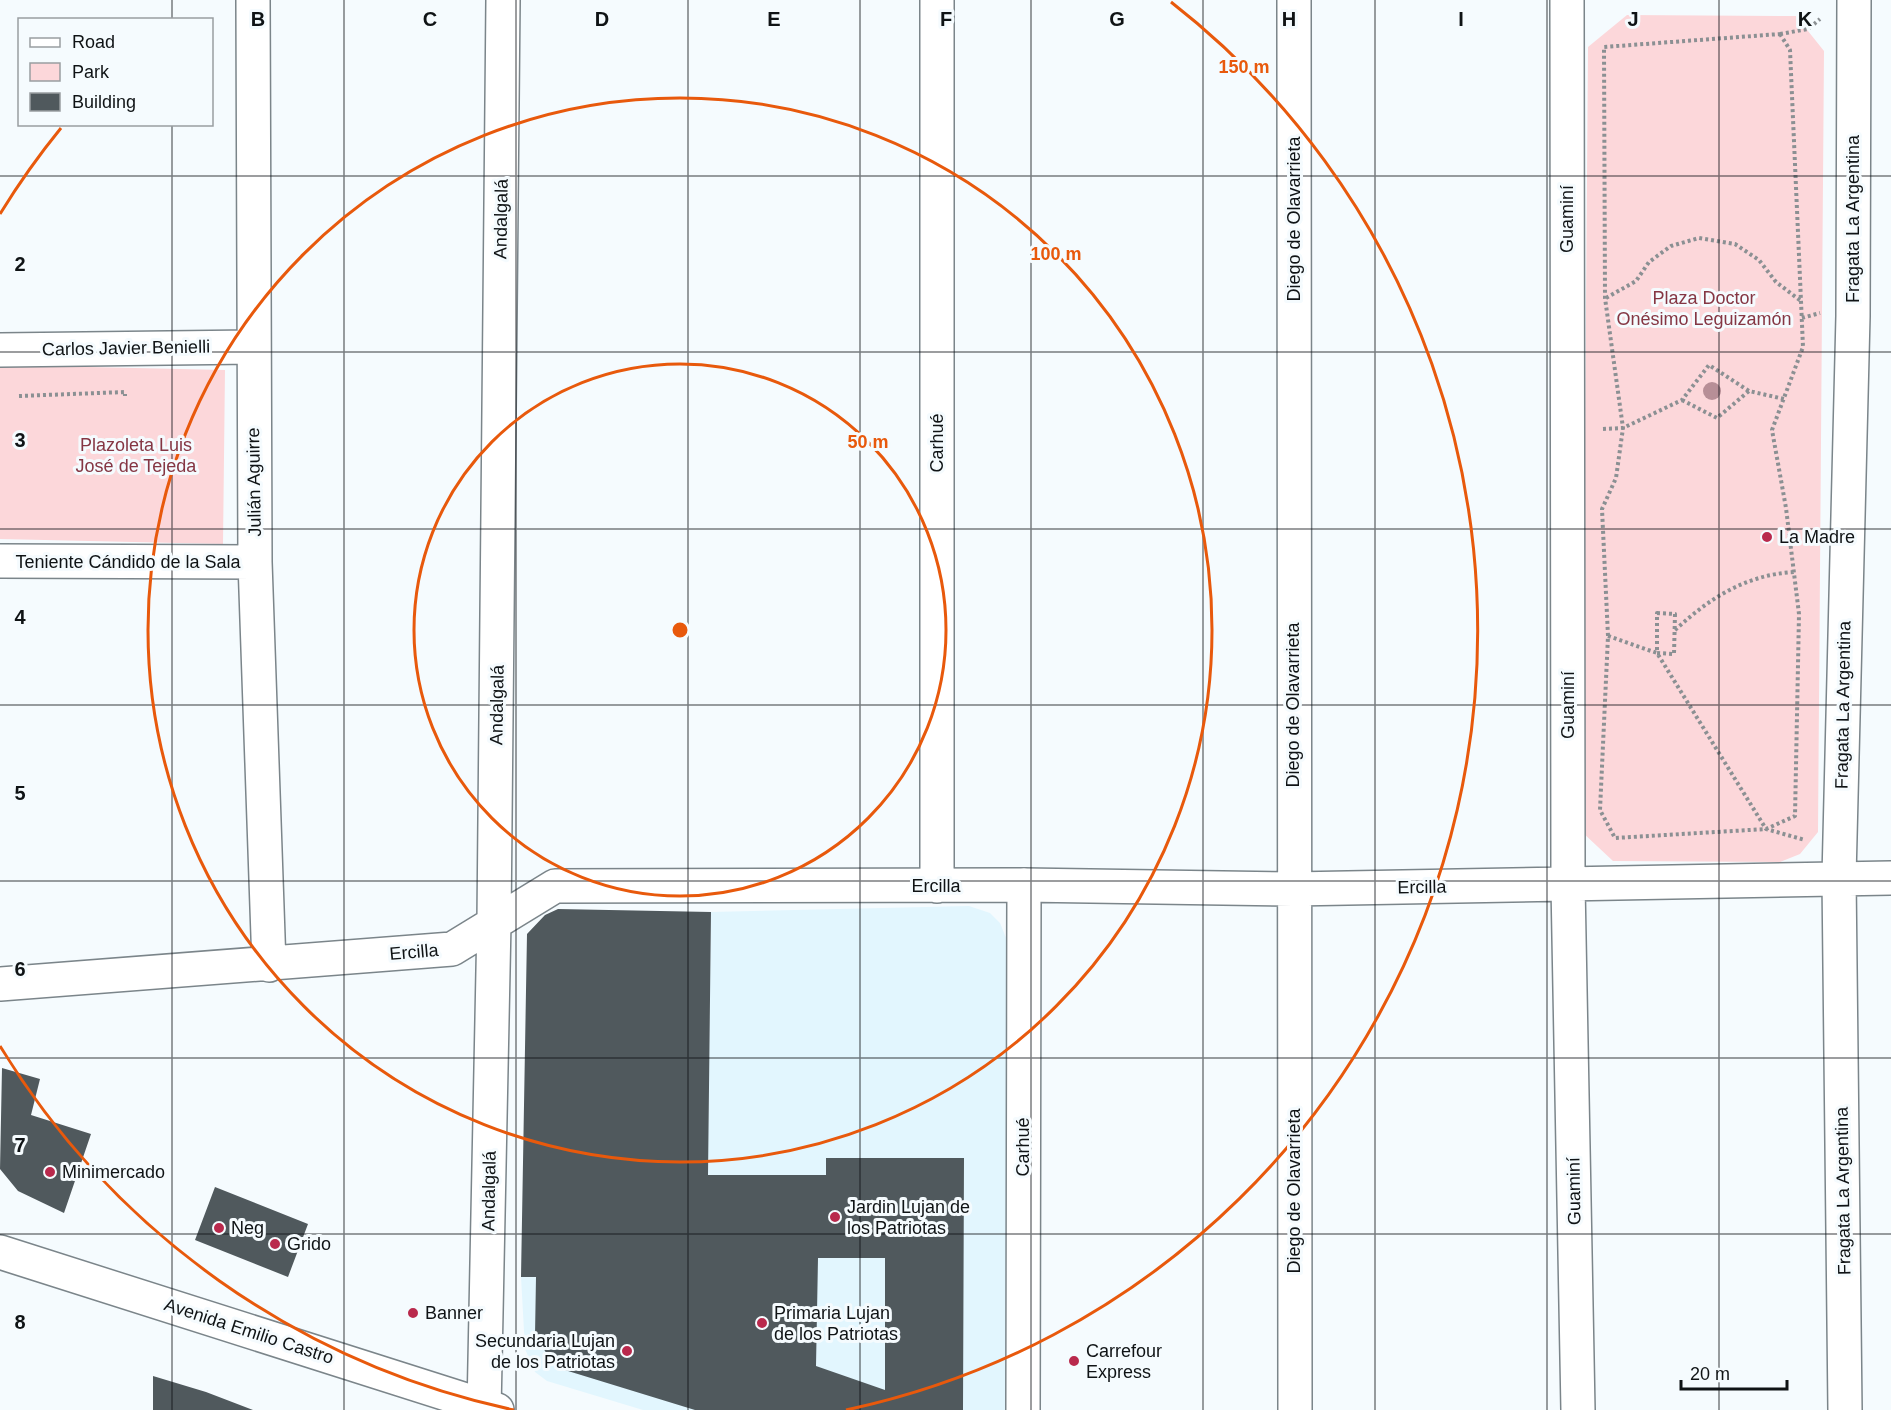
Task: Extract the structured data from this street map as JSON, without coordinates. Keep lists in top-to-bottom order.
{
  "streets": {
    "street": [
      "Andalgalá",
      "Diego de Olavarrieta",
      "Guaminí",
      "Fragata La Argentina",
      "Carlos Javier Benielli",
      "Carhué",
      "Julián Aguirre",
      "Teniente Cándido de la Sala",
      "Ercilla",
      "Avenida Emilio Castro"
    ]
  },
  "crossings": [
    ["Andalgalá", "Ercilla"],
    ["Andalgalá", "Avenida Emilio Castro"],
    ["Diego de Olavarrieta", "Ercilla"],
    ["Guaminí", "Ercilla"],
    ["Fragata La Argentina", "Ercilla"],
    ["Carlos Javier Benielli", "Julián Aguirre"],
    ["Carhué", "Ercilla"],
    ["Julián Aguirre", "Teniente Cándido de la Sala"],
    ["Julián Aguirre", "Ercilla"]
  ],
  "parks": ["Plaza Doctor Onésimo Leguizamón", "Plazoleta Luis José de Tejeda"],
  "places": [
    "La Madre",
    "Minimercado",
    "Jardin Lujan de los Patriotas",
    "Neg",
    "Grido",
    "Banner",
    "Primaria Lujan de los Patriotas",
    "Secundaria Lujan de los Patriotas",
    "Carrefour Express"
  ],
  "legend": ["Road", "Park", "Building"],
  "scale_bar": "20 m",
  "grid": {
    "columns": [
      "B",
      "C",
      "D",
      "E",
      "F",
      "G",
      "H",
      "I",
      "J",
      "K"
    ],
    "rows": [
      "2",
      "3",
      "4",
      "5",
      "6",
      "7",
      "8"
    ]
  },
  "rings": ["150 m", "100 m", "50 m"]
}
